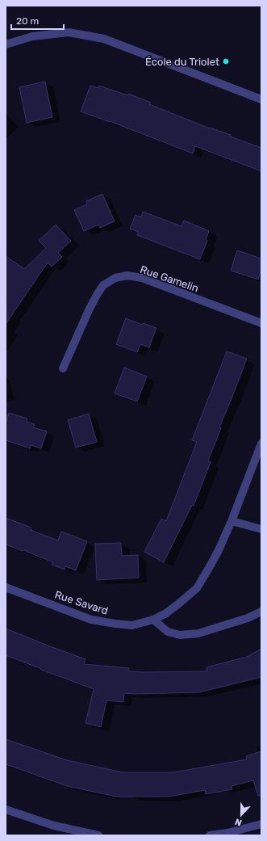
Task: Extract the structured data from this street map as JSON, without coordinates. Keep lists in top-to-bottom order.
{
  "streets": {
    "street": ["Rue Gamelin", "Rue Savard"]
  },
  "places": ["École du Triolet"],
  "scale_bar": "20 m",
  "north": "bottom"
}
